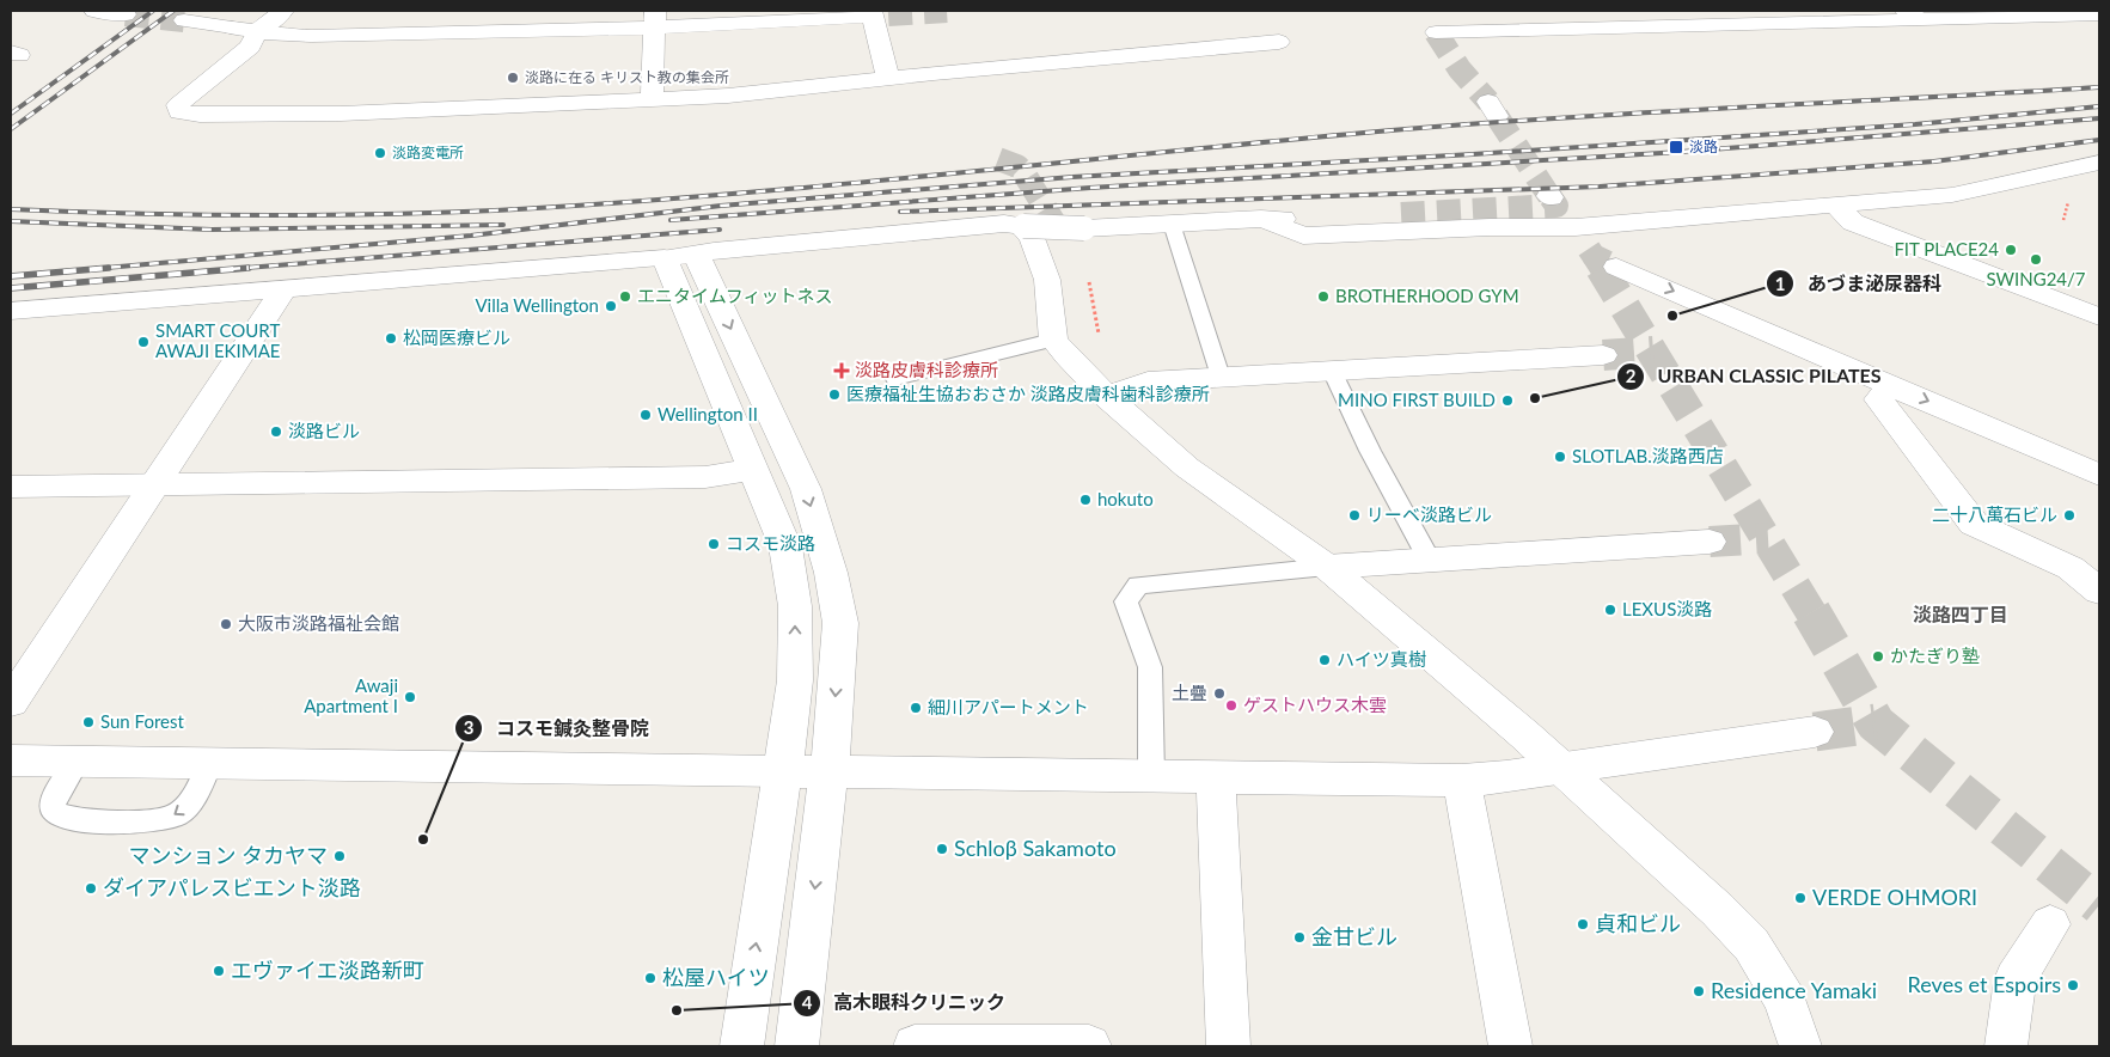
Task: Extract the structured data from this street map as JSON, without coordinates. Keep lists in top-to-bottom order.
{
  "districts": ["淡路四丁目"],
  "places": {
    "other": [
      "淡路に在る キリスト教の集会所",
      "淡路変電所",
      "FIT PLACE24",
      "SWING24/7",
      "エニタイムフィットネス",
      "BROTHERHOOD GYM",
      "Villa Wellington",
      "あづま泌尿器科",
      "松岡医療ビル",
      "SMART COURT AWAJI EKIMAE",
      "医療福祉生協おおさか 淡路皮膚科歯科診療所",
      "URBAN CLASSIC PILATES",
      "MINO FIRST BUILD",
      "Wellington II",
      "淡路ビル",
      "SLOTLAB.淡路西店",
      "hokuto",
      "リーベ淡路ビル",
      "二十八萬石ビル",
      "コスモ淡路",
      "LEXUS淡路",
      "大阪市淡路福祉会館",
      "かたぎり塾",
      "ハイツ真樹",
      "土疊",
      "Awaji Apartment I",
      "ゲストハウス木雲",
      "細川アパートメント",
      "Sun Forest",
      "コスモ鍼灸整骨院",
      "Schloβ Sakamoto",
      "マンション タカヤマ",
      "ダイアパレスビエント淡路",
      "VERDE OHMORI",
      "貞和ビル",
      "金甘ビル",
      "エヴァイエ淡路新町",
      "松屋ハイツ",
      "Reves et Espoirs",
      "Residence Yamaki",
      "高木眼科クリニック"
    ],
    "transit": ["淡路"],
    "health": ["淡路皮膚科診療所"]
  }
}
